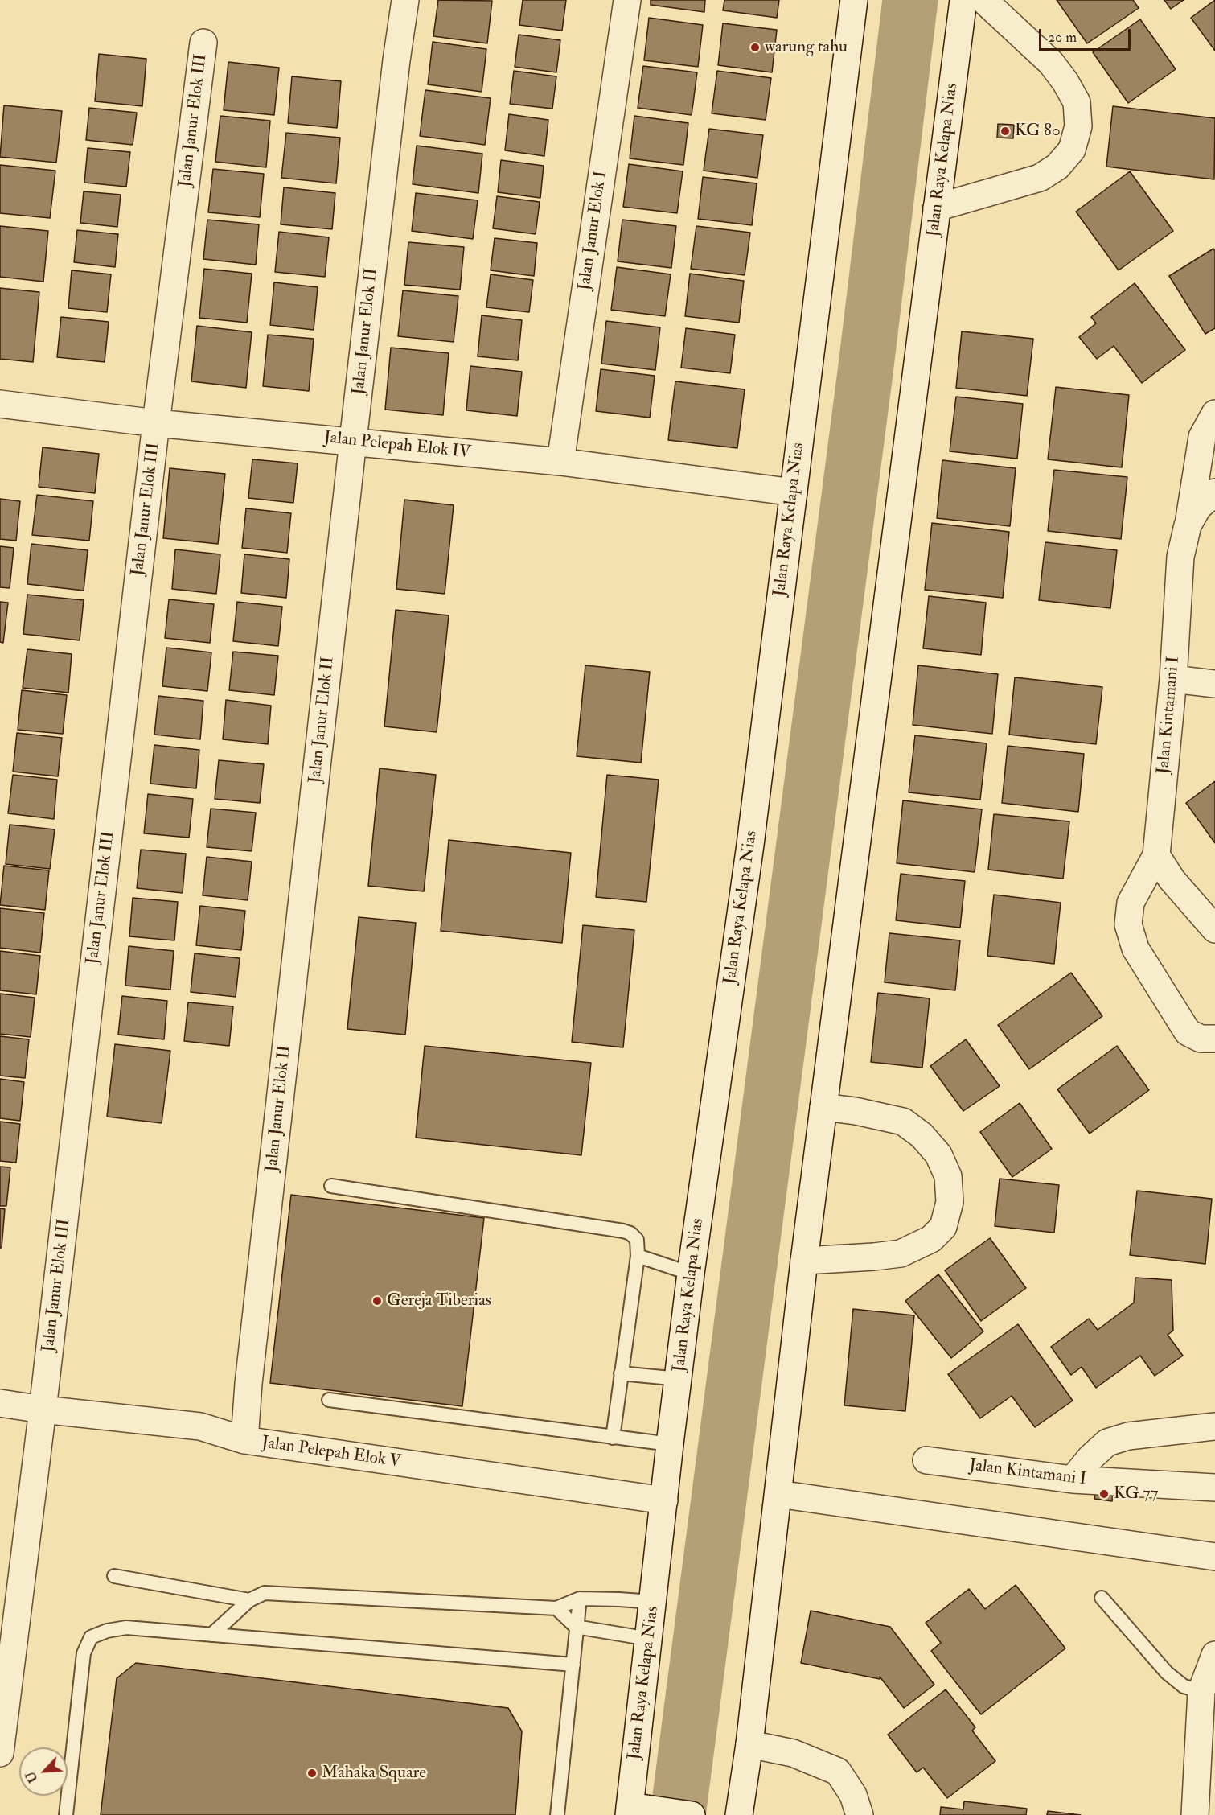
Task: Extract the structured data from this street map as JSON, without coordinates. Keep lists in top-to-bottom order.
{
  "streets": {
    "street": [
      "Jalan Janur Elok III",
      "Jalan Raya Kelapa Nias",
      "Jalan Janur Elok I",
      "Jalan Janur Elok II",
      "Jalan Pelepah Elok IV",
      "Jalan Kintamani I",
      "Jalan Pelepah Elok V"
    ]
  },
  "crossings": [
    ["Jalan Janur Elok III", "Jalan Pelepah Elok IV"],
    ["Jalan Janur Elok III", "Jalan Pelepah Elok V"],
    ["Jalan Raya Kelapa Nias", "Jalan Pelepah Elok IV"],
    ["Jalan Raya Kelapa Nias", "Jalan Pelepah Elok V"],
    ["Jalan Janur Elok I", "Jalan Pelepah Elok IV"],
    ["Jalan Janur Elok II", "Jalan Pelepah Elok IV"],
    ["Jalan Janur Elok II", "Jalan Pelepah Elok V"]
  ],
  "places": [
    "warung tahu",
    "KG 80",
    "Gereja Tiberias",
    "KG 77",
    "Mahaka Square"
  ],
  "scale_bar": "20 m",
  "north": "bottom left"
}
